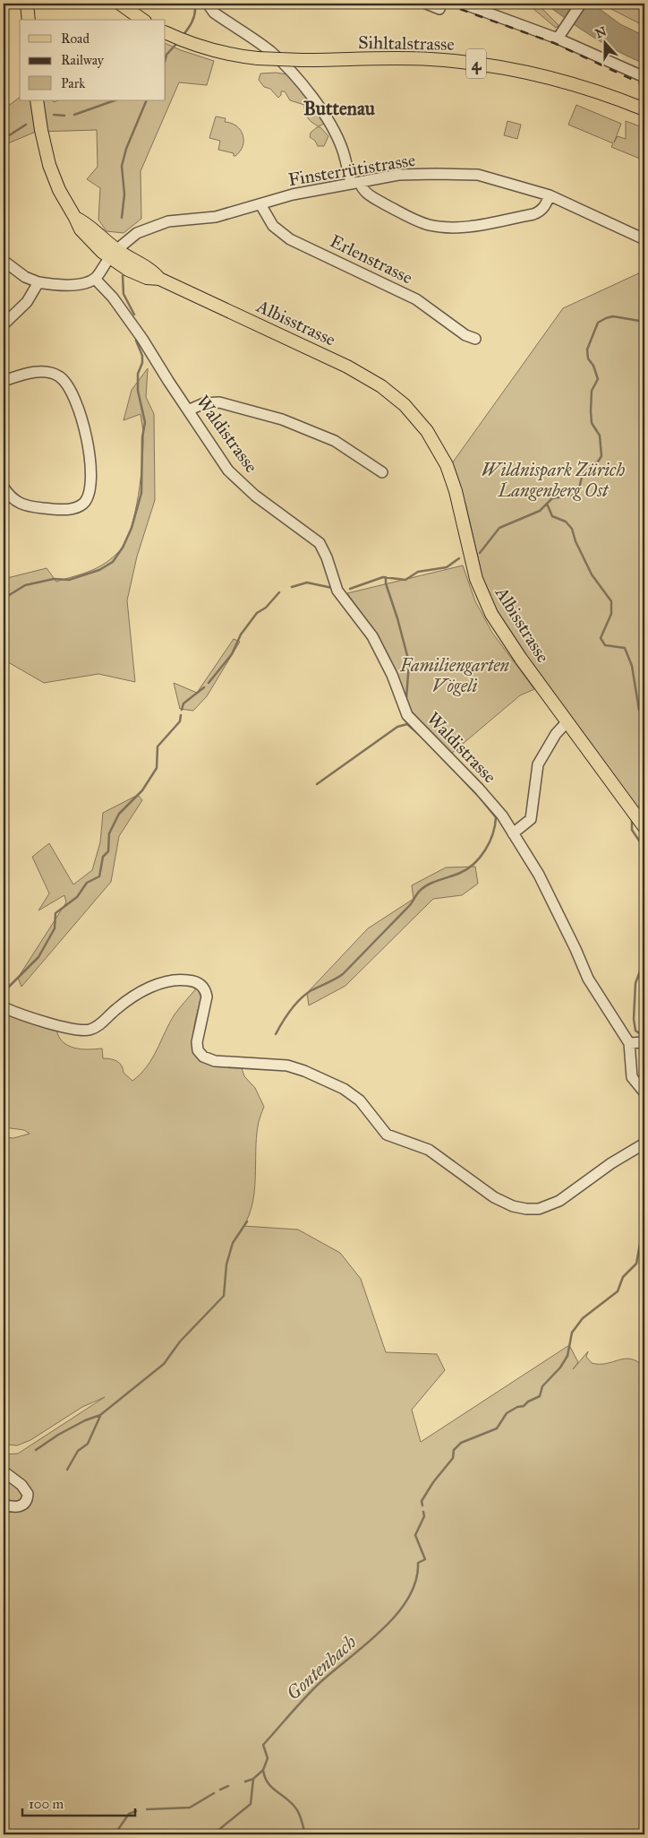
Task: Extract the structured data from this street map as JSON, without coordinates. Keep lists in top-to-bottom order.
{
  "streets": {
    "main road": ["Sihltalstrasse", "4", "Albisstrasse"],
    "street": ["Finsterrütistrasse", "Erlenstrasse", "Waldistrasse"]
  },
  "crossings": [
    ["Finsterrütistrasse", "Erlenstrasse"],
    ["Finsterrütistrasse", "Albisstrasse"],
    ["Finsterrütistrasse", "Waldistrasse"]
  ],
  "districts": ["Buttenau"],
  "water": ["Gontenbach"],
  "parks": ["Wildnispark Zürich Langenberg Ost", "Familiengarten Vögeli"],
  "legend": ["Road", "Railway", "Park"],
  "scale_bar": "100 m",
  "north": "top"
}
